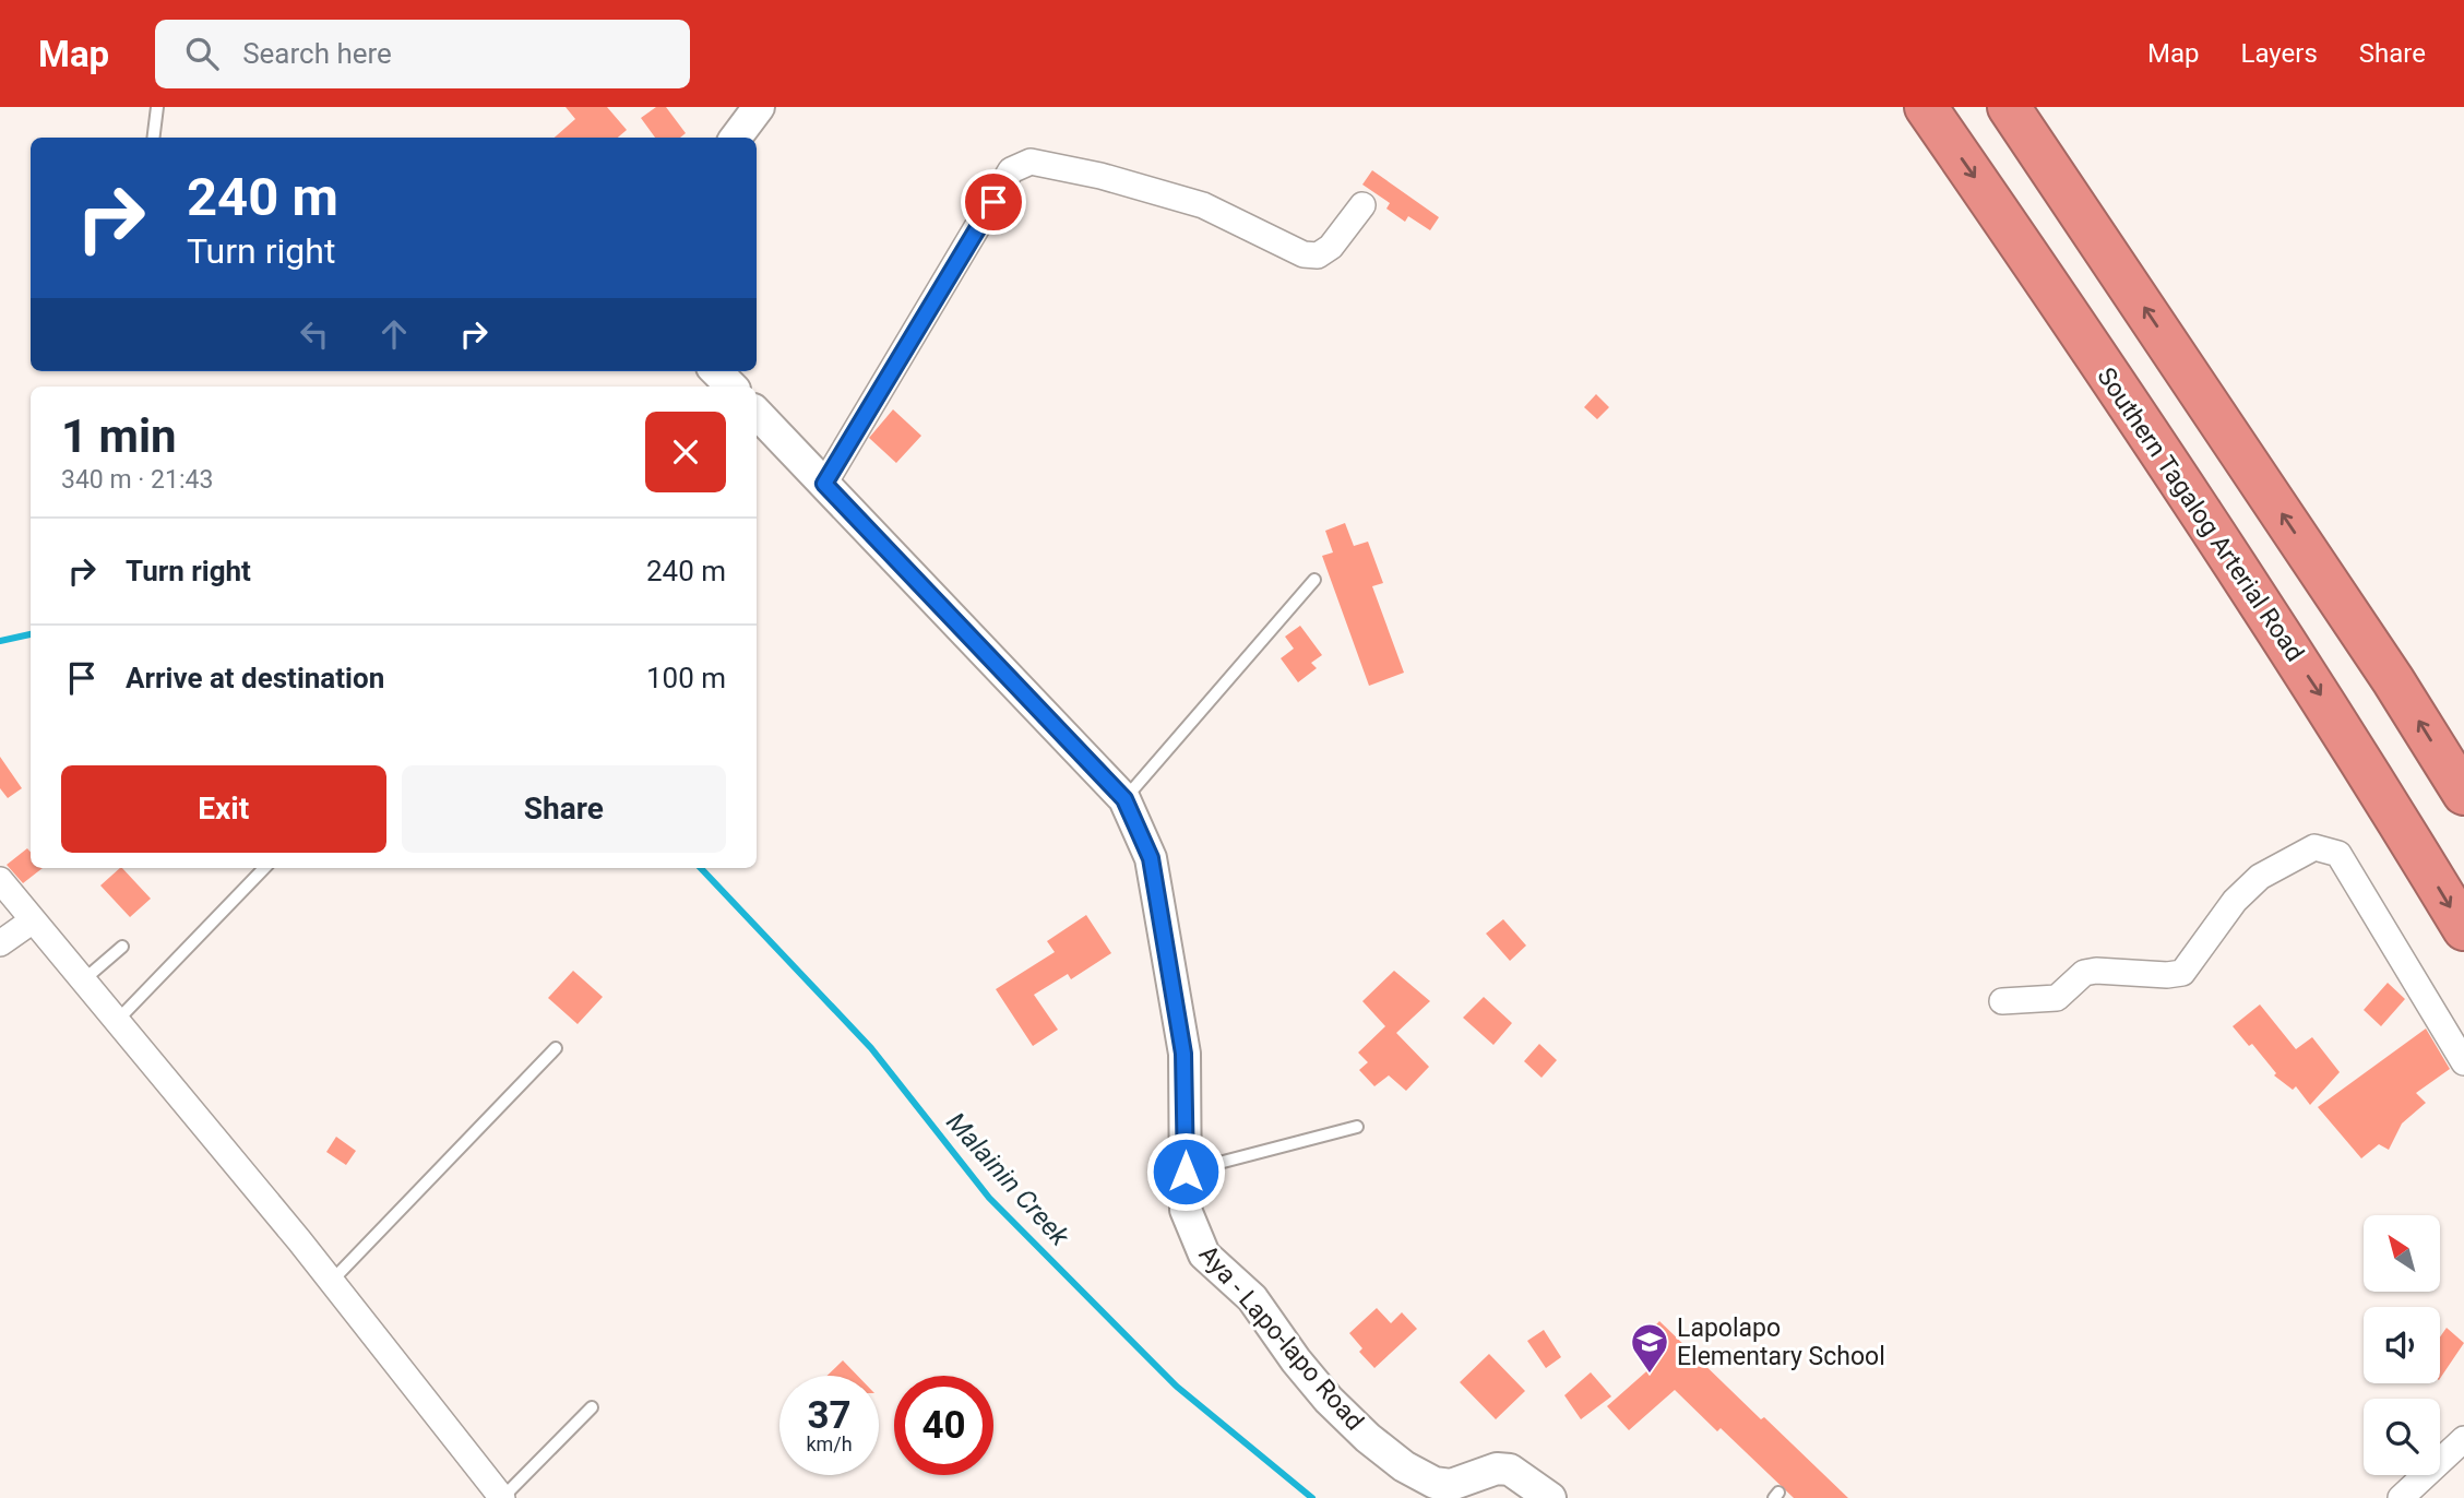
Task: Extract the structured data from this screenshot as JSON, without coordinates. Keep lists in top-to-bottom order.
{
  "streets": {
    "highway": ["Southern Tagalog Arterial Road"],
    "street": ["Aya - Lapo-lapo Road"]
  },
  "water": ["Malainin Creek"],
  "places": {
    "school or university": ["Lapolapo Elementary School"]
  },
  "north": "top left",
  "page": {
    "header": "Map",
    "search": "Search here",
    "nav": ["Map", "Layers", "Share"],
    "turn": ["240 m", "Turn right"],
    "heading": ["1 min", "340 m · 21:43"],
    "list": [
      {
        "name": "Turn right",
        "value": "240 m"
      },
      {
        "name": "Arrive at destination",
        "value": "100 m"
      }
    ],
    "buttons": ["Exit", "Share"],
    "speed": "37 km/h",
    "limit": "40"
  }
}
